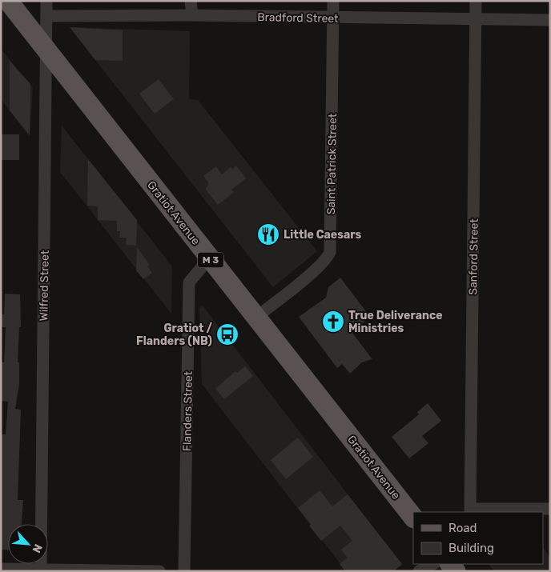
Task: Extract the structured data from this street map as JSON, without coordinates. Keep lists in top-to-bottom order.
{
  "streets": {
    "main road": ["Gratiot Avenue", "M 3"],
    "street": [
      "Bradford Street",
      "Saint Patrick Street",
      "Sanford Street",
      "Wilfred Street",
      "Flanders Street"
    ]
  },
  "crossings": [
    ["Bradford Street", "Saint Patrick Street"],
    ["Bradford Street", "Sanford Street"],
    ["Bradford Street", "Wilfred Street"],
    ["Saint Patrick Street", "Gratiot Avenue"],
    ["Gratiot Avenue", "Wilfred Street"],
    ["Gratiot Avenue", "Flanders Street"]
  ],
  "places": {
    "restaurant": ["Little Caesars"],
    "church": ["True Deliverance Ministries"],
    "bus stop": ["Gratiot / Flanders (NB)"]
  },
  "legend": ["Road", "Building"],
  "north": "bottom right"
}
